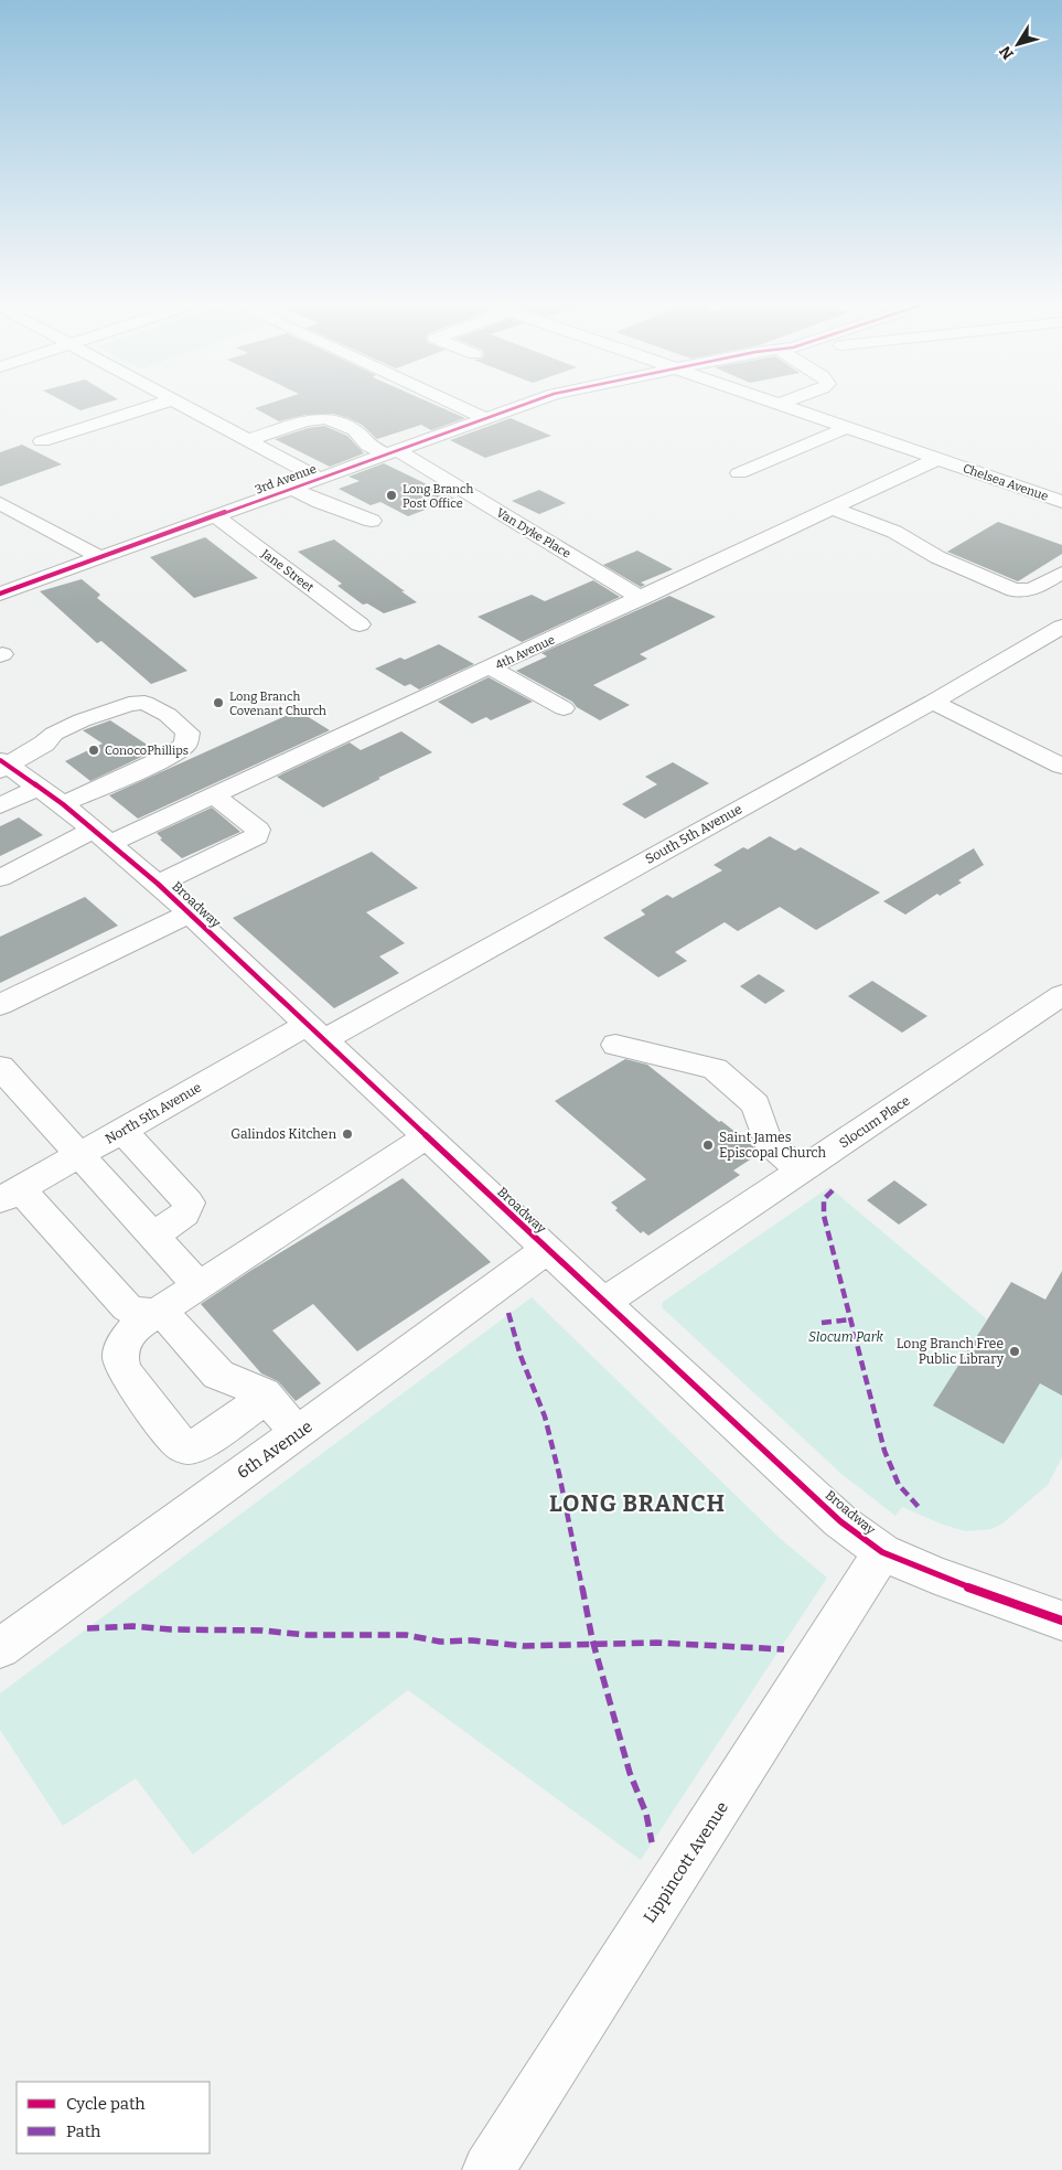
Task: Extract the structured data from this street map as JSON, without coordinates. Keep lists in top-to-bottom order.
{
  "streets": {
    "street": [
      "3rd Avenue",
      "Chelsea Avenue",
      "Van Dyke Place",
      "Jane Street",
      "4th Avenue",
      "South 5th Avenue",
      "Broadway",
      "North 5th Avenue",
      "Slocum Place",
      "6th Avenue",
      "Lippincott Avenue"
    ]
  },
  "crossings": [
    ["3rd Avenue", "Van Dyke Place"],
    ["3rd Avenue", "Jane Street"],
    ["Chelsea Avenue", "4th Avenue"],
    ["Van Dyke Place", "4th Avenue"],
    ["4th Avenue", "Broadway"],
    ["South 5th Avenue", "Broadway"],
    ["South 5th Avenue", "North 5th Avenue"],
    ["Broadway", "North 5th Avenue"],
    ["Broadway", "Slocum Place"],
    ["Broadway", "6th Avenue"],
    ["Broadway", "Lippincott Avenue"]
  ],
  "districts": ["LONG BRANCH"],
  "parks": ["Slocum Park"],
  "places": [
    "Long Branch Post Office",
    "Long Branch Covenant Church",
    "ConocoPhillips",
    "Galindos Kitchen",
    "Saint James Episcopal Church",
    "Long Branch Free Public Library"
  ],
  "legend": ["Cycle path", "Path"],
  "north": "bottom left"
}
